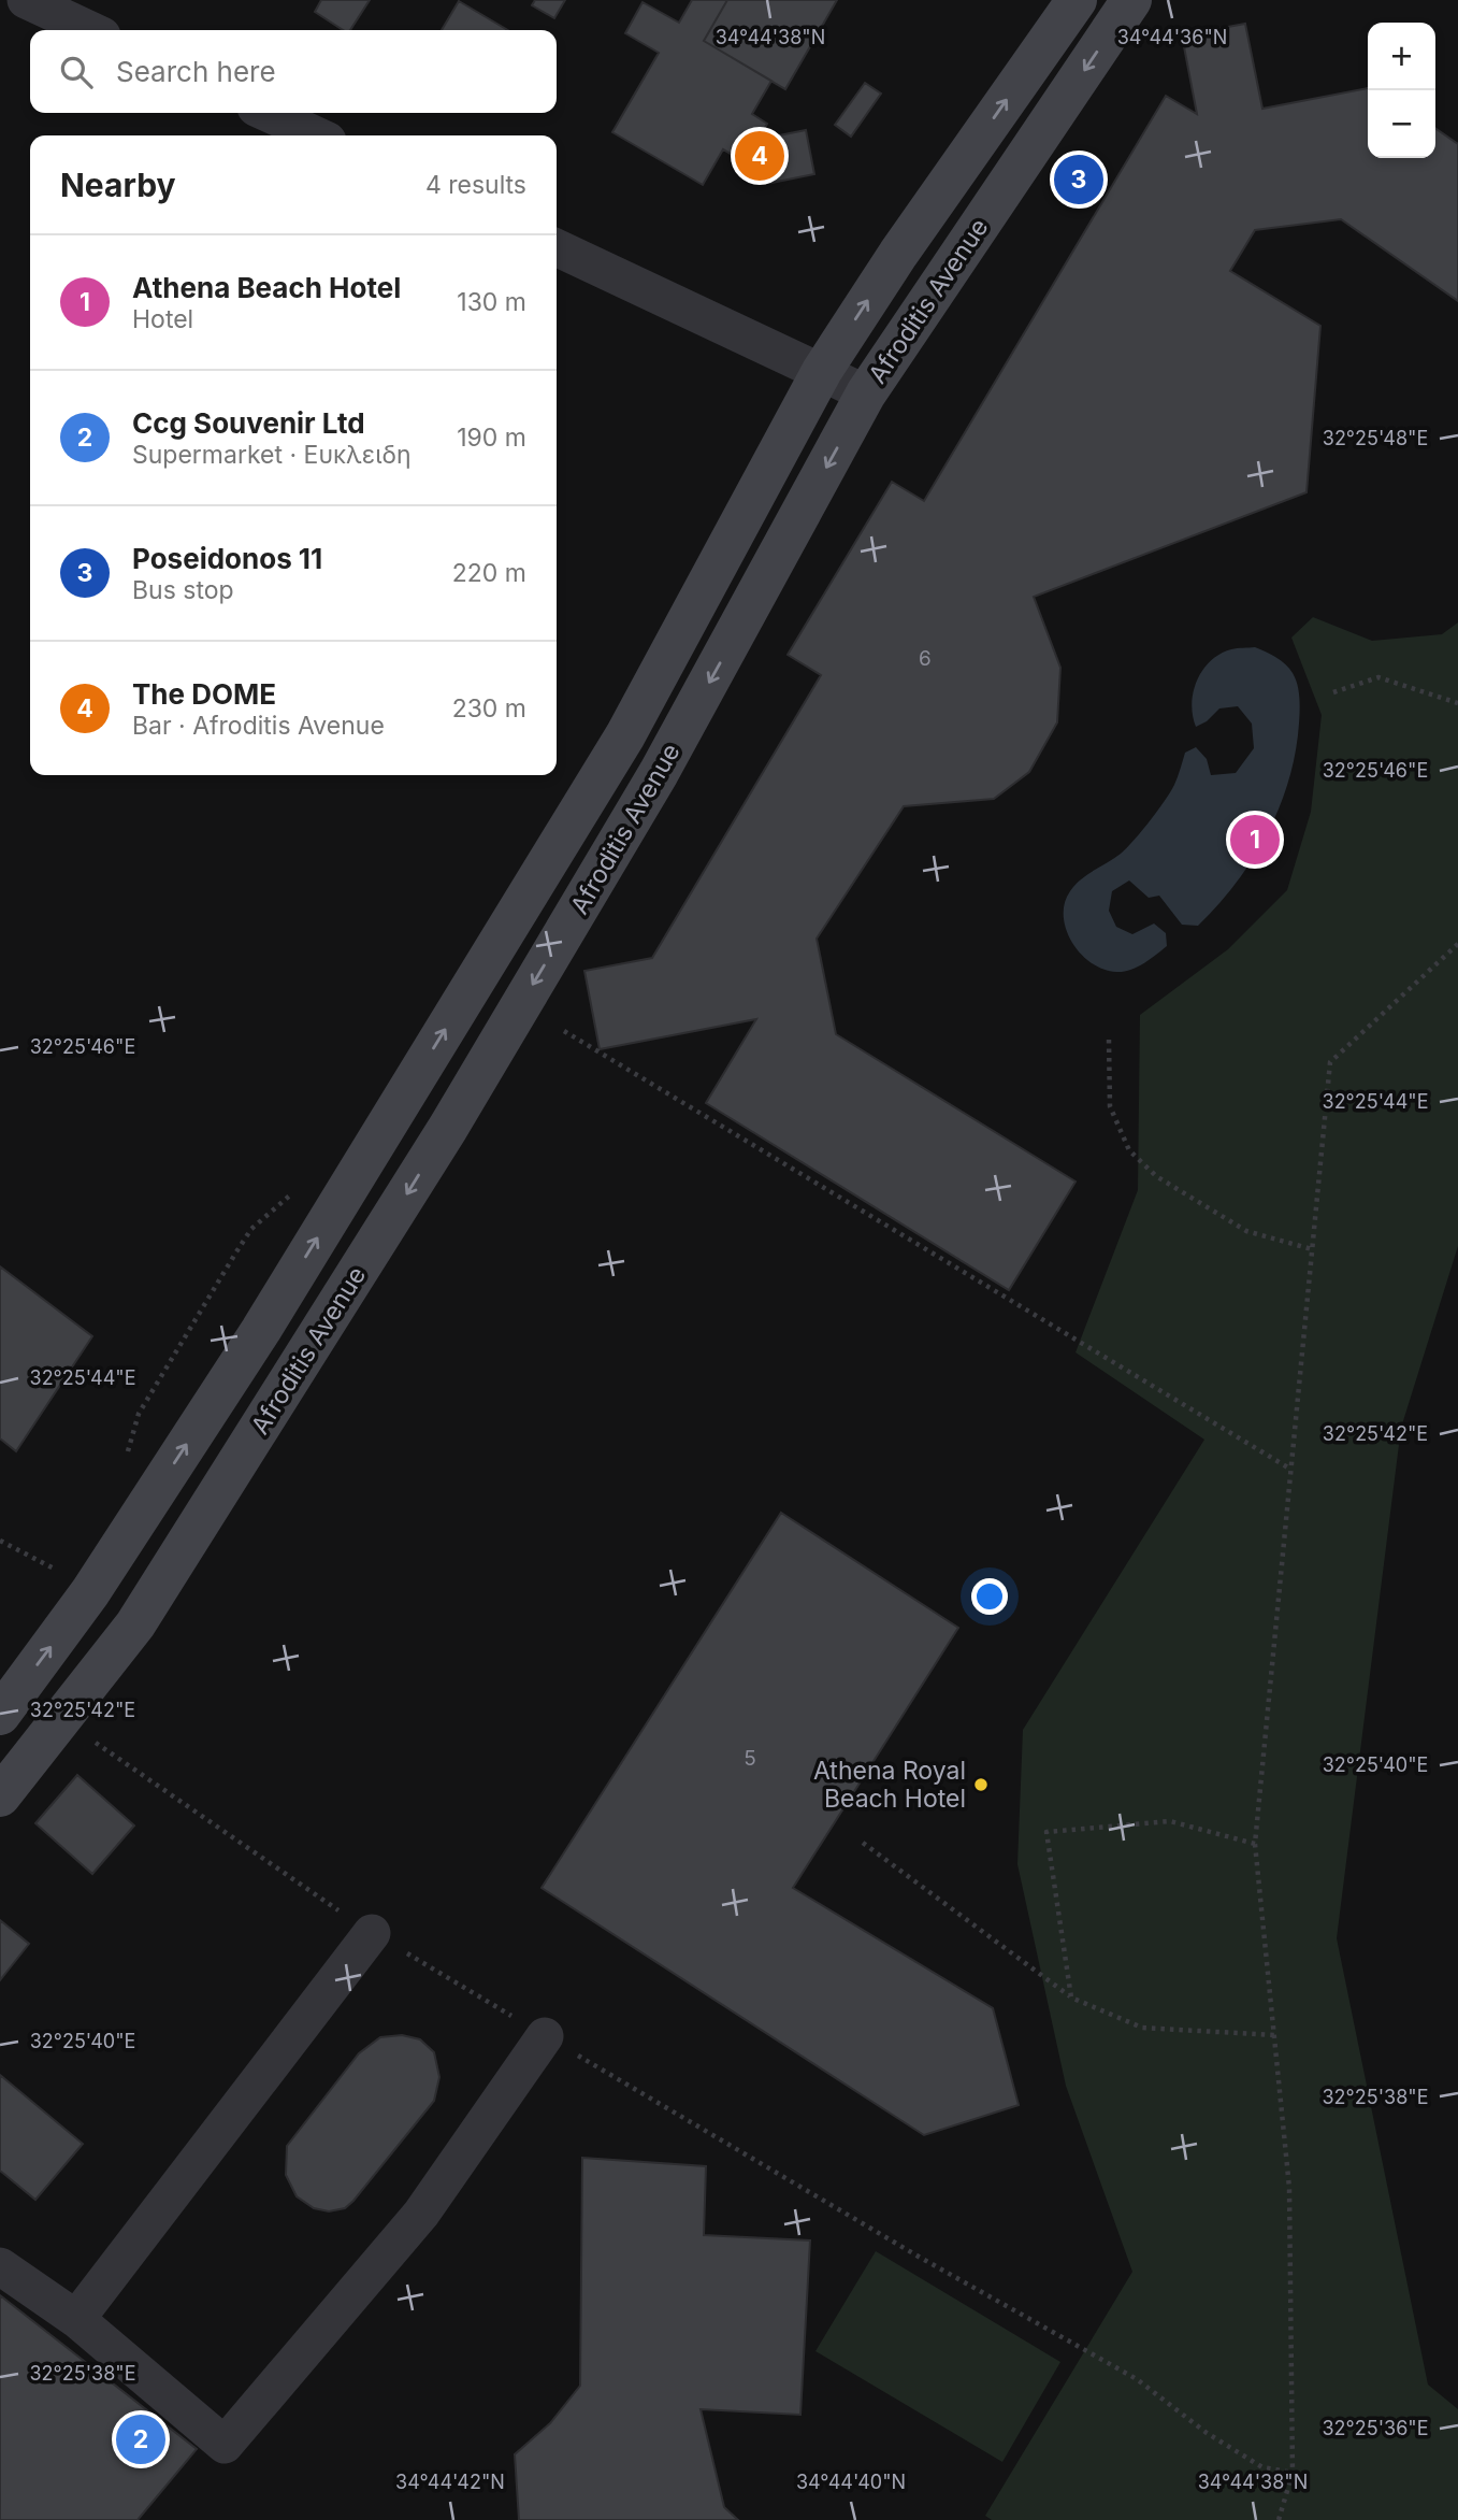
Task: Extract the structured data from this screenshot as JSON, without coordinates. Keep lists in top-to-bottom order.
{
  "streets": {
    "main road": ["Afroditis Avenue"]
  },
  "places": ["Athena Royal Beach Hotel"],
  "house_numbers": ["6", "5"],
  "page": {
    "map_buttons": ["+", "−"],
    "search": "Search here",
    "pins": [
      "4",
      "3",
      "1",
      "2"
    ],
    "heading": ["Nearby", "4 results"],
    "list": [
      {
        "mark": "1",
        "name": "Athena Beach Hotel",
        "note": "Hotel",
        "value": "130 m"
      },
      {
        "mark": "2",
        "name": "Ccg Souvenir Ltd",
        "note": "Supermarket · Ευκλειδη",
        "value": "190 m"
      },
      {
        "mark": "3",
        "name": "Poseidonos 11",
        "note": "Bus stop",
        "value": "220 m"
      },
      {
        "mark": "4",
        "name": "The DOME",
        "note": "Bar · Afroditis Avenue",
        "value": "230 m"
      }
    ]
  },
  "coordinates": [
    "34°44'38\"N",
    "34°44'36\"N",
    "32°25'48\"E",
    "32°25'46\"E",
    "32°25'44\"E",
    "32°25'42\"E",
    "32°25'40\"E",
    "32°25'38\"E",
    "32°25'36\"E",
    "34°44'42\"N",
    "34°44'40\"N"
  ]
}
